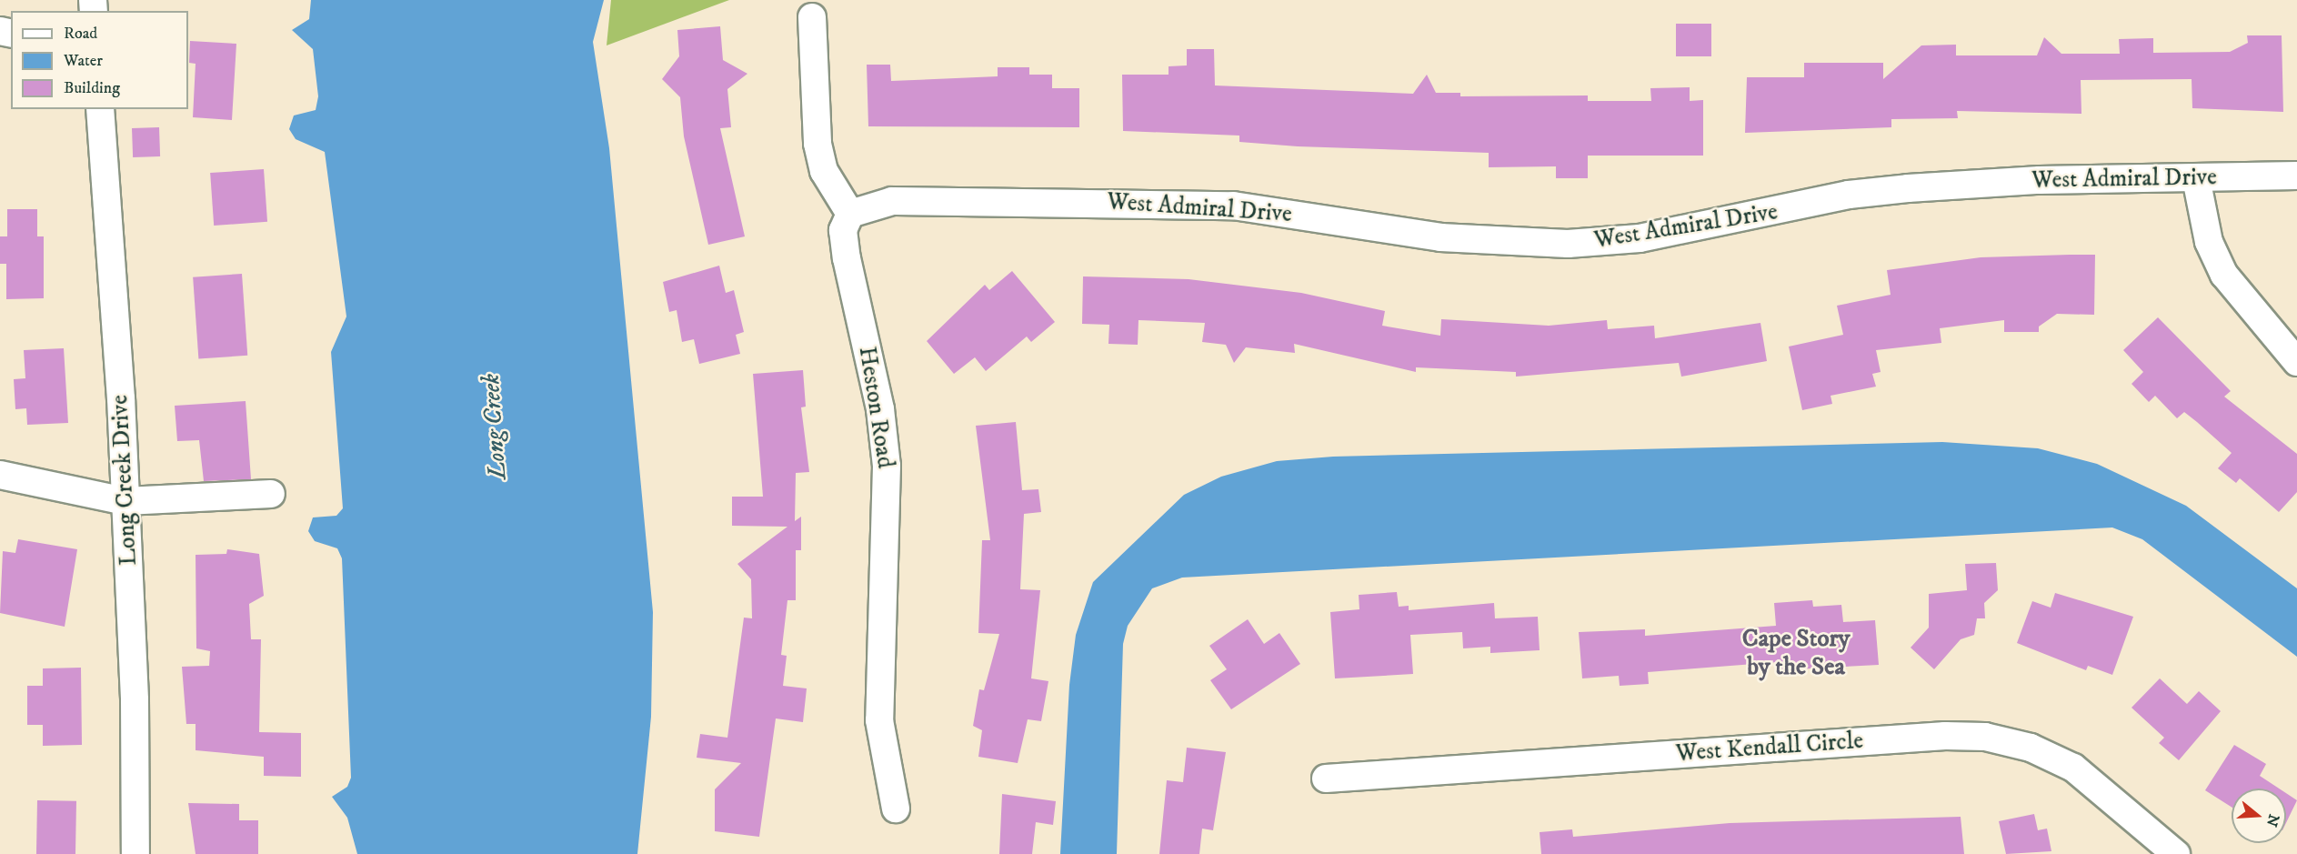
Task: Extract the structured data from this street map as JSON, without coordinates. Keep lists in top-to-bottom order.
{
  "streets": {
    "street": [
      "West Admiral Drive",
      "Heston Road",
      "Long Creek Drive",
      "West Kendall Circle"
    ]
  },
  "crossings": [
    ["West Admiral Drive", "Heston Road"]
  ],
  "districts": ["Cape Story by the Sea"],
  "water": ["Long Creek"],
  "legend": ["Road", "Water", "Building"],
  "north": "right"
}
